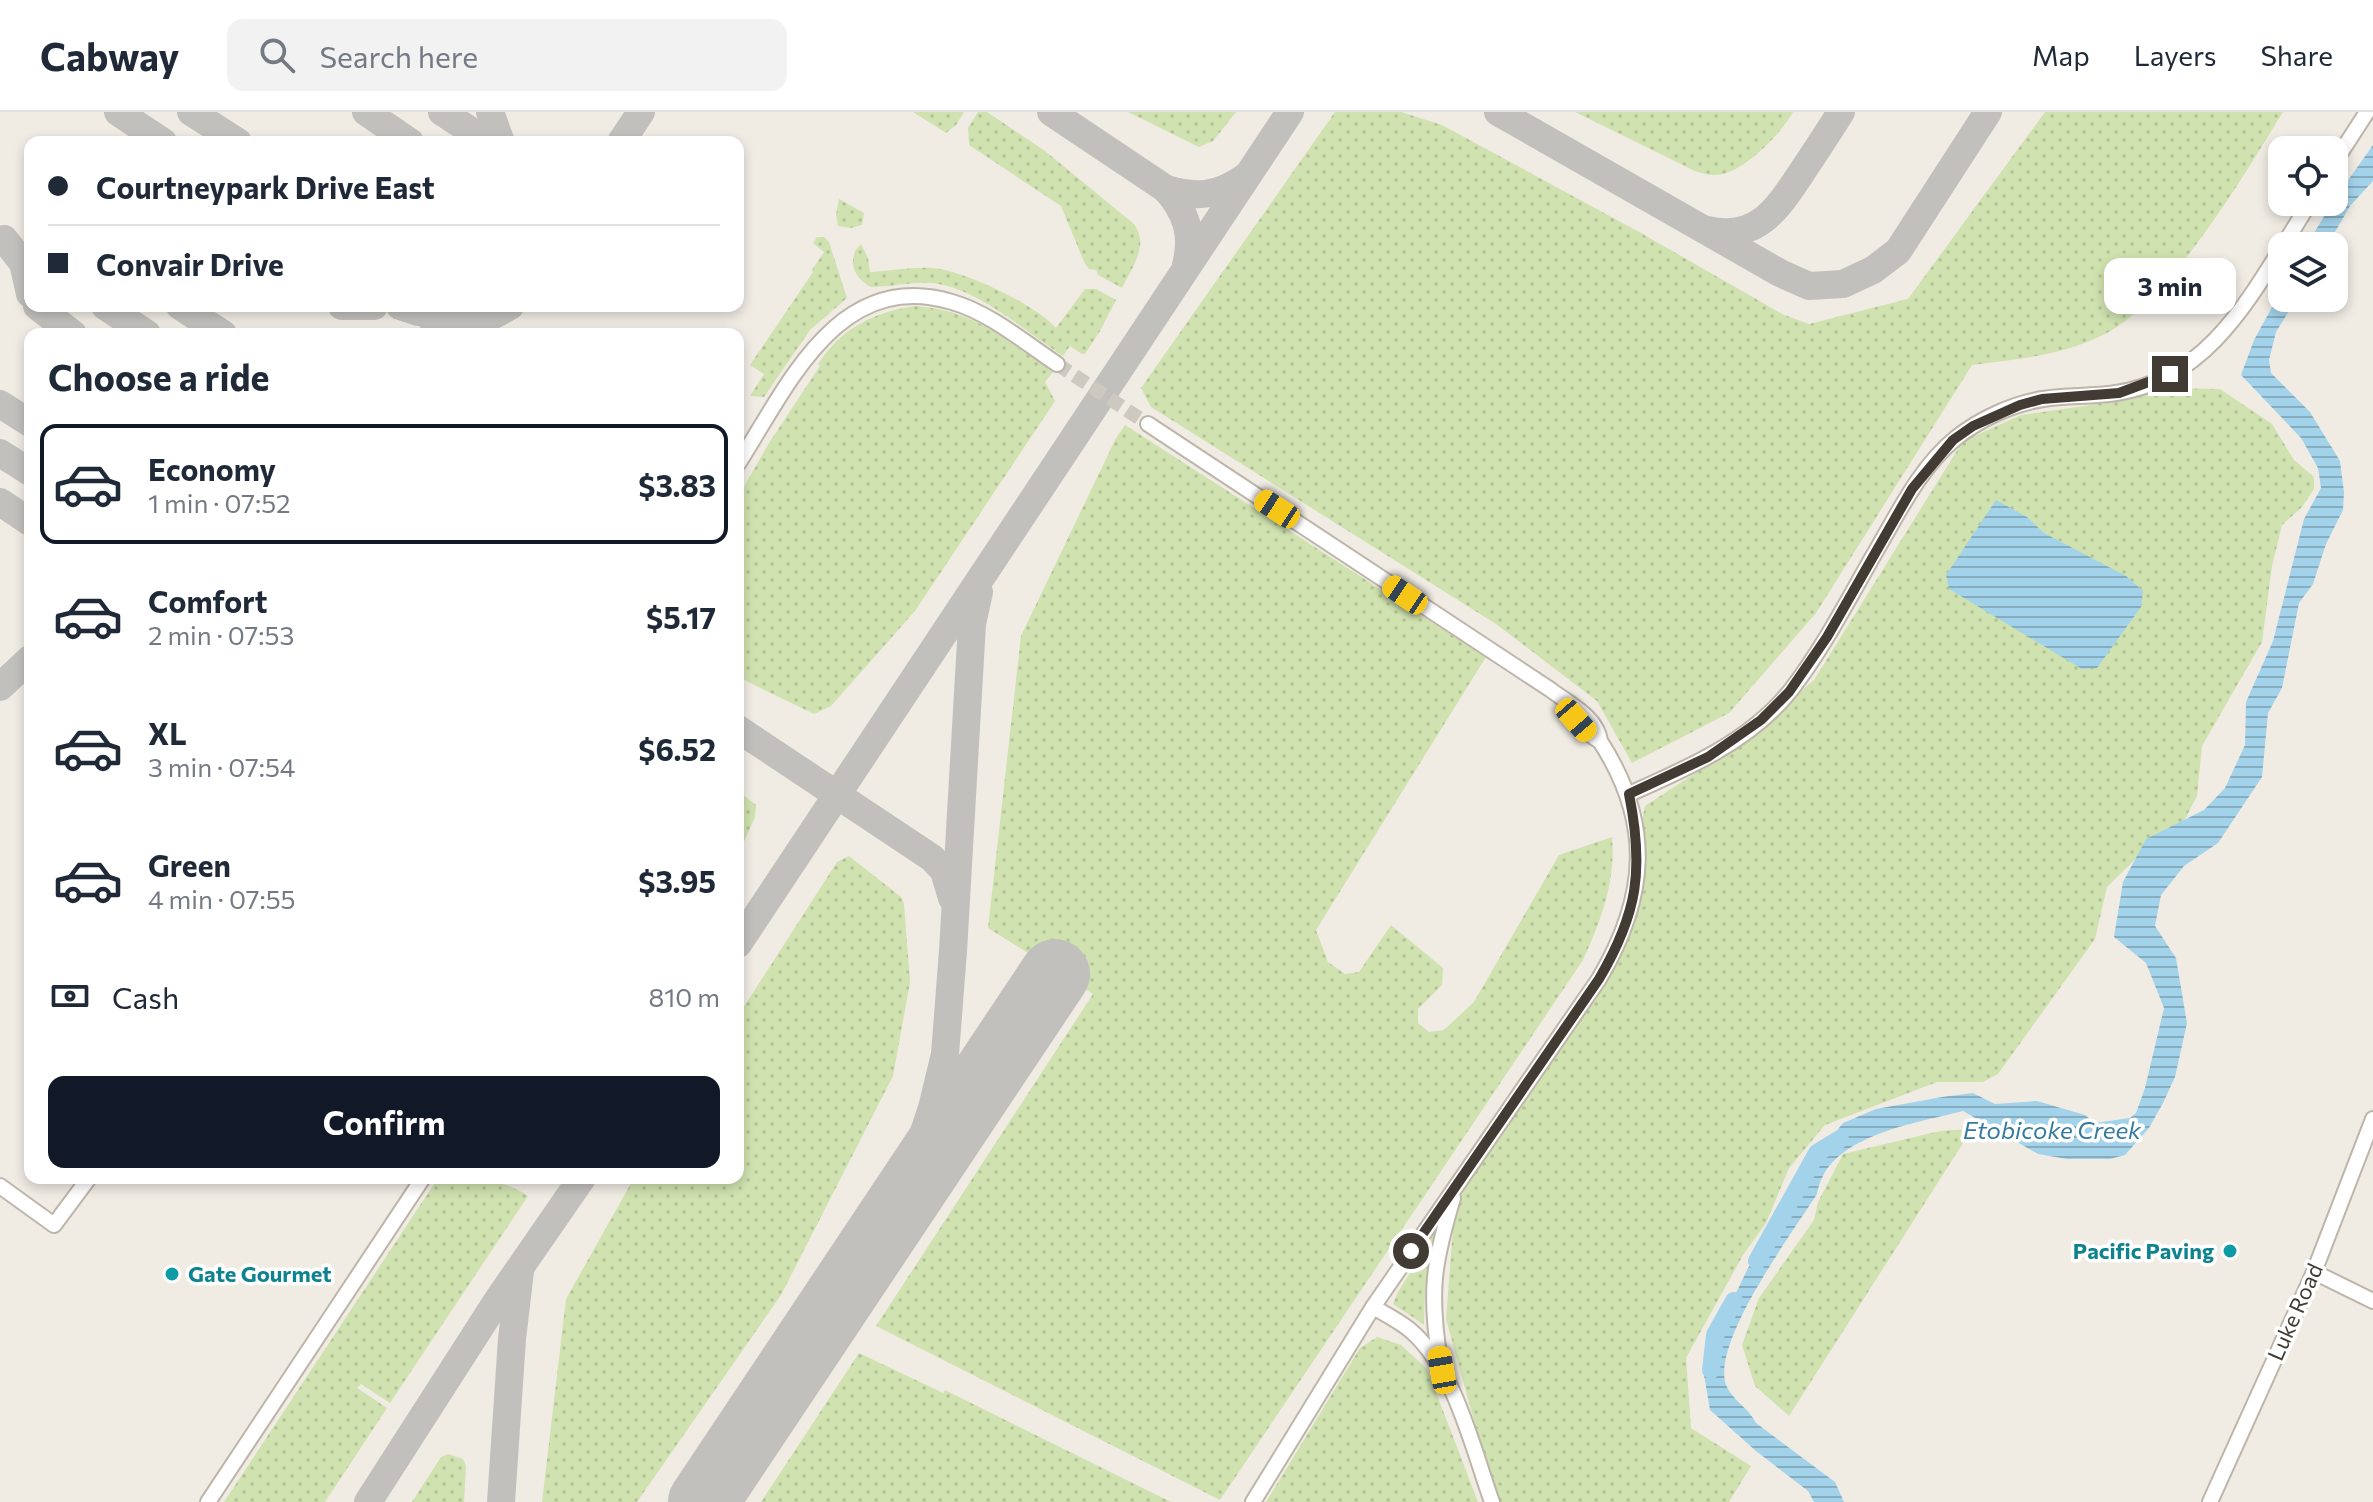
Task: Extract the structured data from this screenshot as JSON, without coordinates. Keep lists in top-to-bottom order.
{
  "streets": {
    "street": ["Luke Road"]
  },
  "water": ["Etobicoke Creek"],
  "places": ["Pacific Paving", "Gate Gourmet"],
  "page": {
    "header": "Cabway",
    "search": "Search here",
    "nav": ["Map", "Layers", "Share"],
    "banner": ["Courtneypark Drive East", "Convair Drive"],
    "bubble": "3 min",
    "heading": "Choose a ride",
    "list": [
      {
        "name": "Economy",
        "note": "1 min · 07:52",
        "value": "$3.83"
      },
      {
        "name": "Comfort",
        "note": "2 min · 07:53",
        "value": "$5.17"
      },
      {
        "name": "XL",
        "note": "3 min · 07:54",
        "value": "$6.52"
      },
      {
        "name": "Green",
        "note": "4 min · 07:55",
        "value": "$3.95"
      }
    ],
    "pay": ["Cash", "810 m"],
    "buttons": "Confirm"
  }
}
